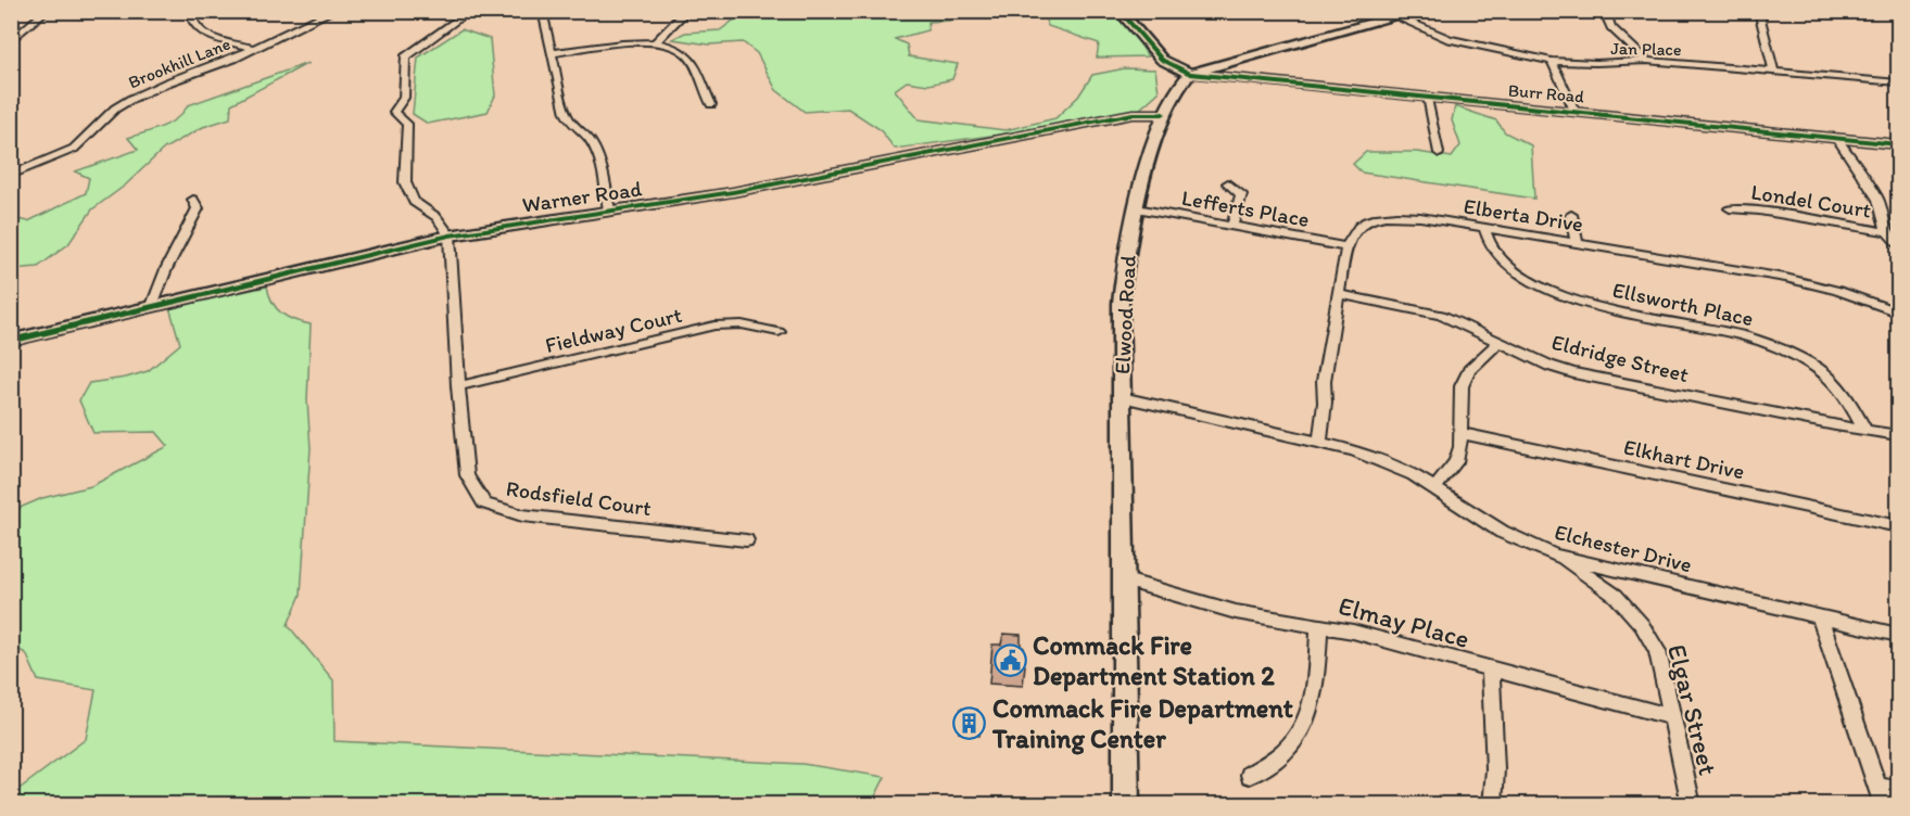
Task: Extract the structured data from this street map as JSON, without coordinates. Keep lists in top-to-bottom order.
{
  "streets": {
    "main road": ["Elwood Road"],
    "street": [
      "Jan Place",
      "Brookhill Lane",
      "Burr Road",
      "Warner Road",
      "Londel Court",
      "Lefferts Place",
      "Elberta Drive",
      "Ellsworth Place",
      "Fieldway Court",
      "Eldridge Street",
      "Elkhart Drive",
      "Rodsfield Court",
      "Elchester Drive",
      "Elmay Place",
      "Elgar Street"
    ]
  },
  "crossings": [
    ["Burr Road", "Elwood Road"],
    ["Warner Road", "Elwood Road"],
    ["Warner Road", "Rodsfield Court"],
    ["Lefferts Place", "Elberta Drive"],
    ["Lefferts Place", "Elwood Road"],
    ["Elberta Drive", "Ellsworth Place"],
    ["Elberta Drive", "Eldridge Street"],
    ["Elberta Drive", "Elchester Drive"],
    ["Ellsworth Place", "Eldridge Street"],
    ["Elwood Road", "Elchester Drive"],
    ["Elwood Road", "Elmay Place"],
    ["Fieldway Court", "Rodsfield Court"],
    ["Elchester Drive", "Elgar Street"],
    ["Elmay Place", "Elgar Street"]
  ],
  "places": {
    "public building": ["Commack Fire Department Station 2"],
    "building": ["Commack Fire Department Training Center"]
  }
}
